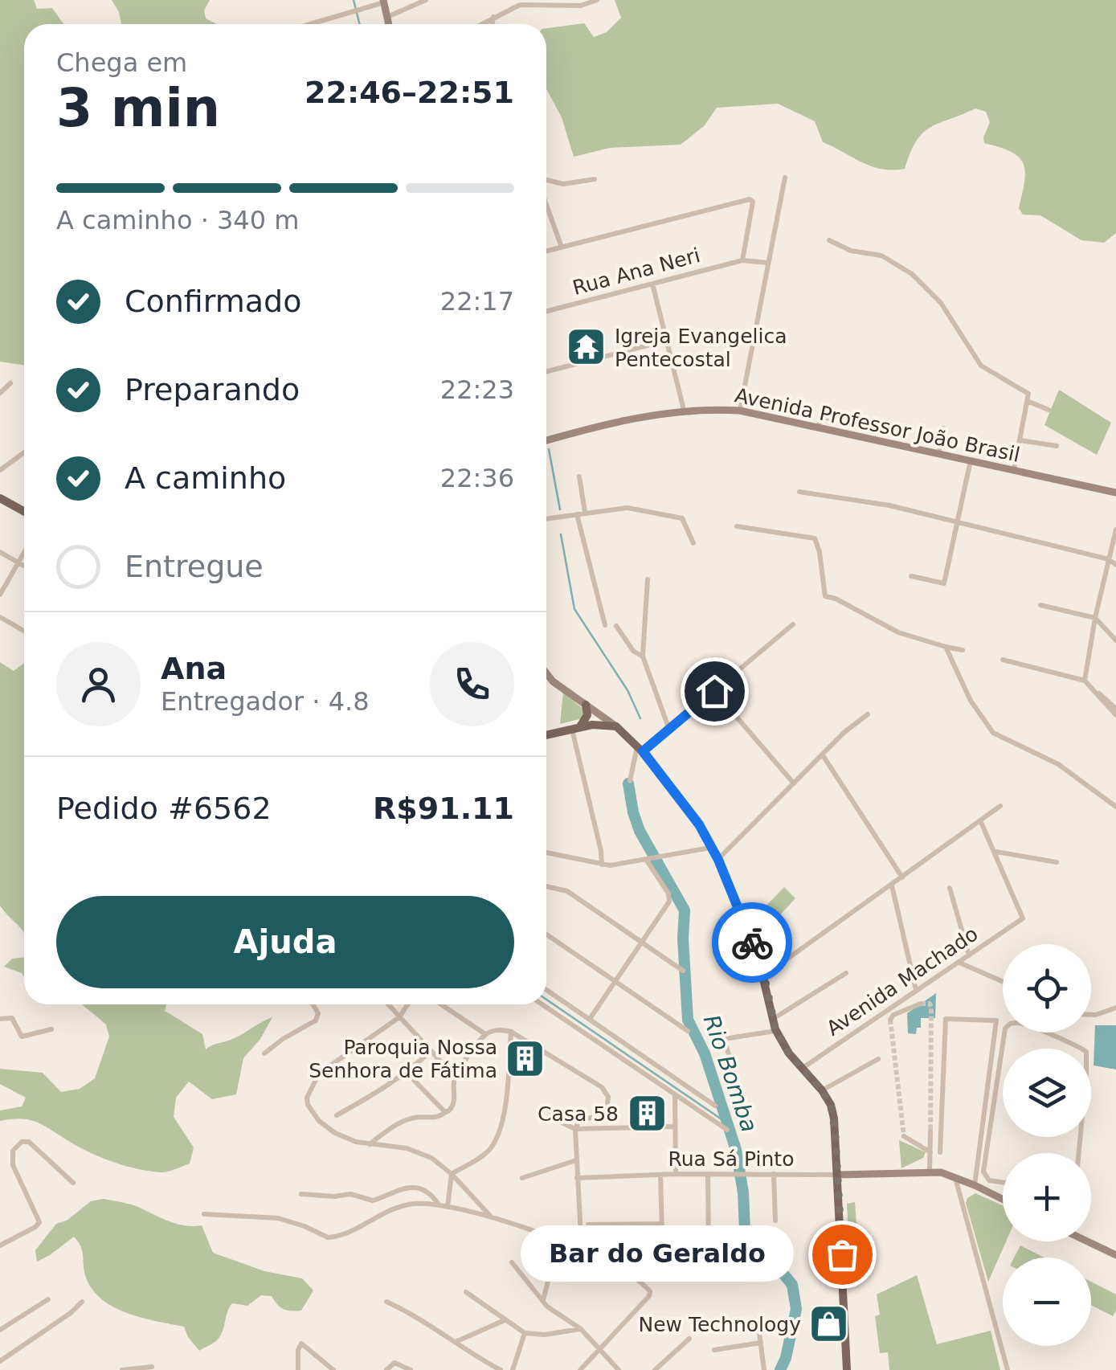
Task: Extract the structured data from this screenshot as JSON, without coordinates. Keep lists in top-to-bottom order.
{
  "streets": {
    "main road": ["Avenida Professor João Brasil"],
    "street": ["Rua Ana Neri", "Avenida Machado", "Rua Sá Pinto"]
  },
  "water": ["Rio Bomba"],
  "places": {
    "temple": ["Igreja Evangelica Pentecostal"],
    "building": ["Paroquia Nossa Senhora de Fátima", "Casa 58"],
    "other": ["Bar do Geraldo"],
    "shop": ["New Technology"]
  },
  "page": {
    "heading": ["3 min", "Chega em", "22:46–22:51"],
    "panel": [
      "Ana",
      "Entregador · 4.8",
      "Pedido #6562",
      "R$91.11"
    ],
    "bar": "A caminho · 340 m",
    "list": [
      ["Confirmado", "22:17"],
      ["Preparando", "22:23"],
      ["A caminho", "22:36"],
      "Entregue"
    ],
    "buttons": "Ajuda",
    "map_buttons": ["+", "−"],
    "bubble": "Bar do Geraldo"
  }
}
